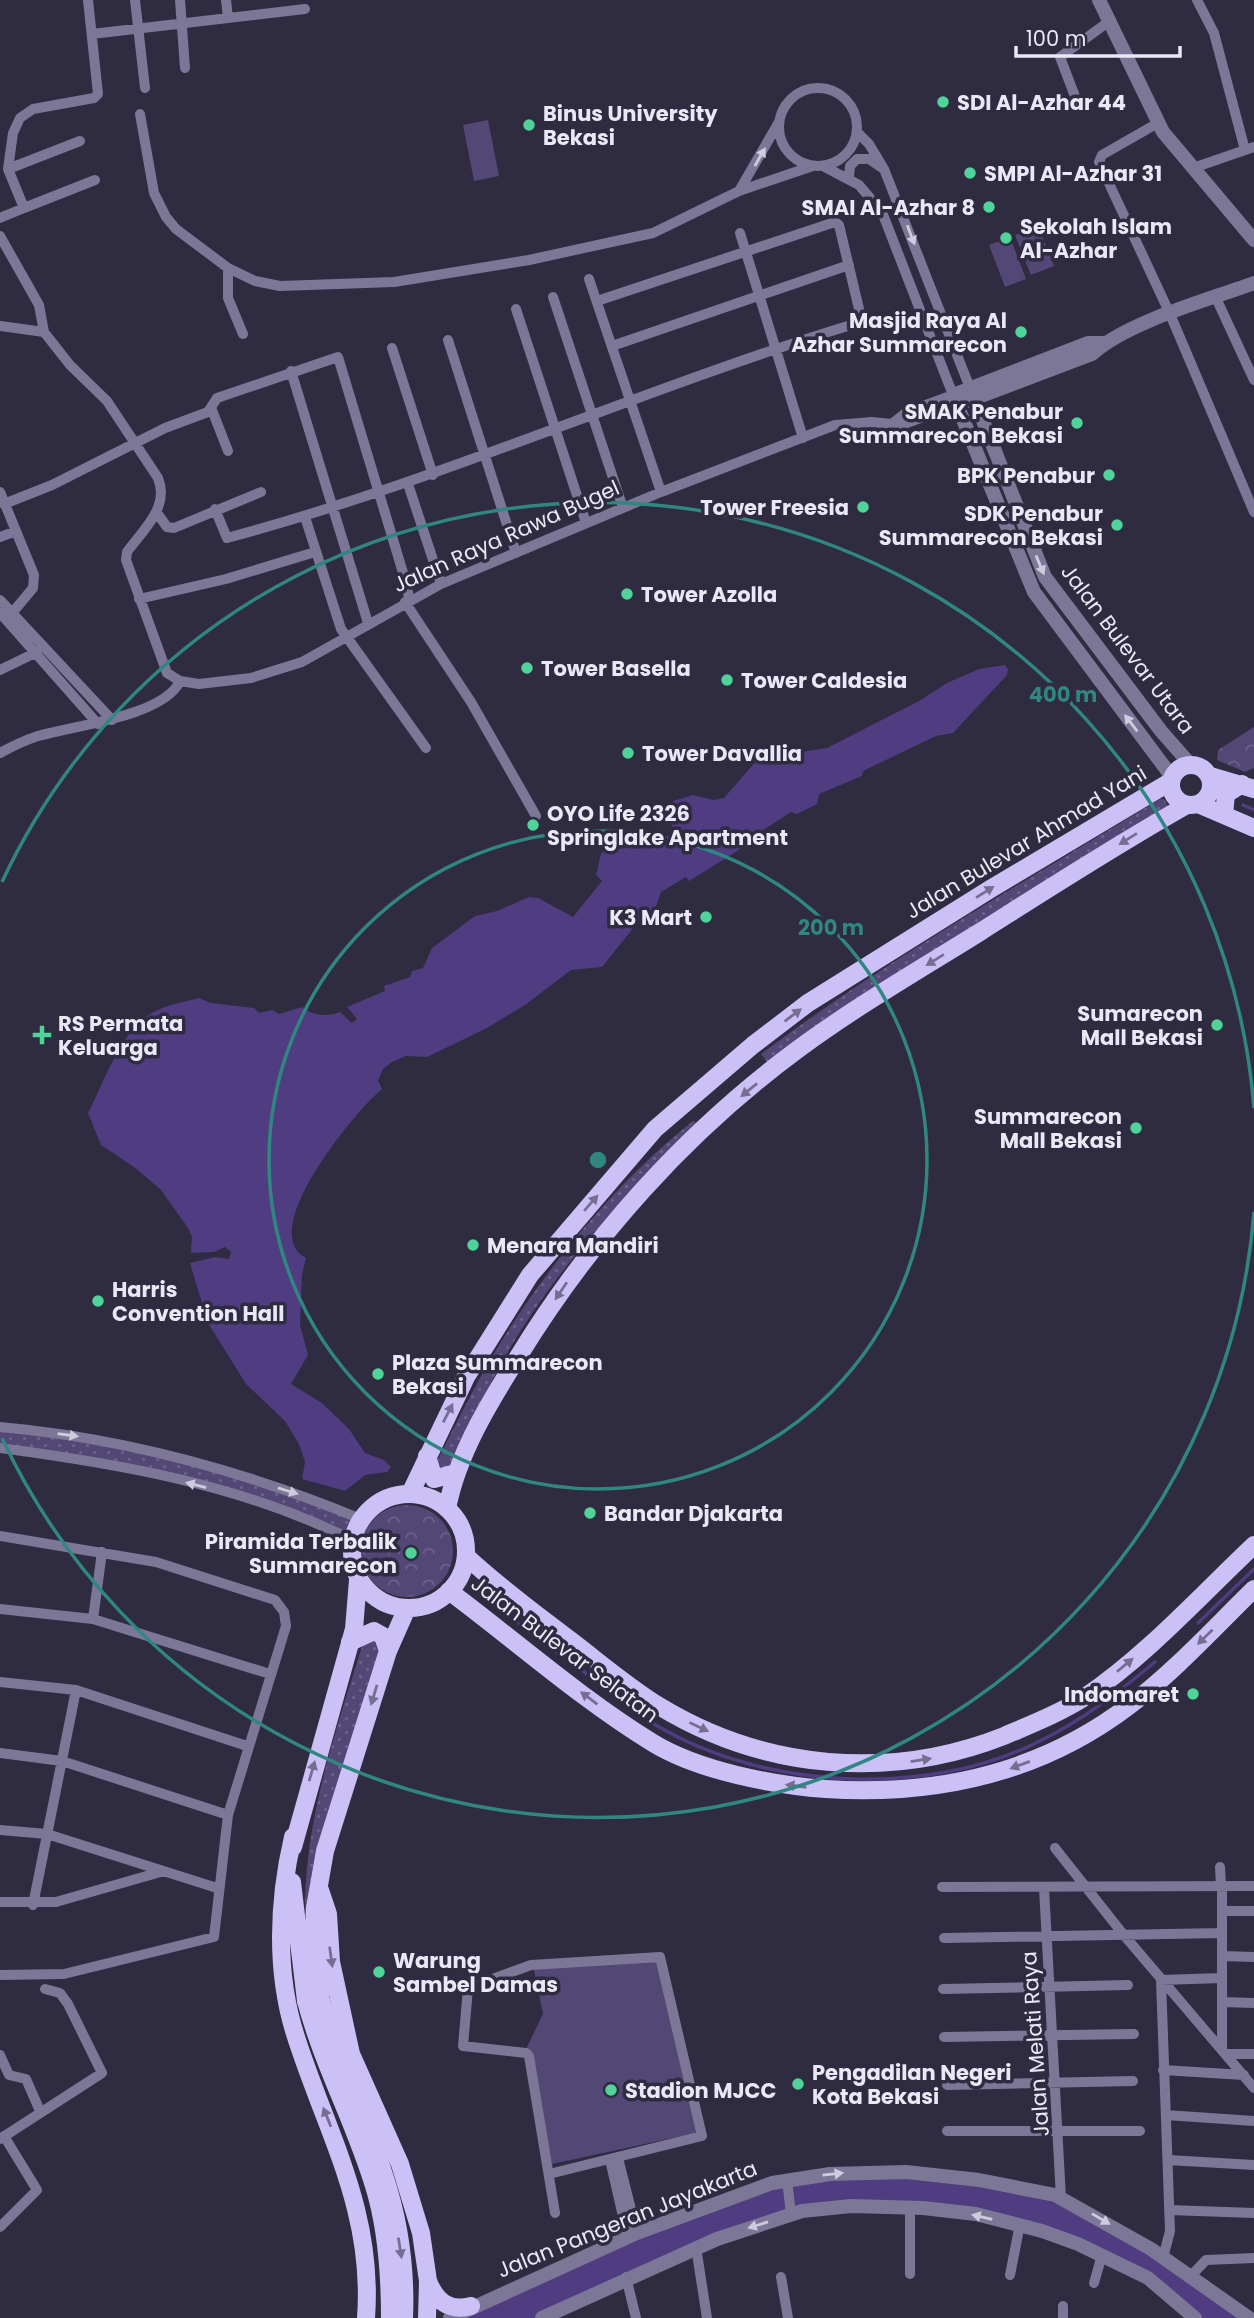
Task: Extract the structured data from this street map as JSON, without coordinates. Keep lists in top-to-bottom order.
{
  "streets": {
    "main road": ["Jalan Bulevar Ahmad Yani", "Jalan Bulevar Selatan"],
    "street": [
      "Jalan Raya Rawa Bugel",
      "Jalan Bulevar Utara",
      "Jalan Melati Raya",
      "Jalan Pangeran Jayakarta"
    ]
  },
  "crossings": [
    ["Jalan Raya Rawa Bugel", "Jalan Bulevar Utara"],
    ["Jalan Bulevar Utara", "Jalan Bulevar Ahmad Yani"],
    ["Jalan Bulevar Ahmad Yani", "Jalan Bulevar Selatan"],
    ["Jalan Melati Raya", "Jalan Pangeran Jayakarta"]
  ],
  "places": {
    "other": [
      "SDI Al-Azhar 44",
      "Binus University Bekasi",
      "SMPI Al-Azhar 31",
      "SMAI Al-Azhar 8",
      "Sekolah Islam Al-Azhar",
      "Masjid Raya Al Azhar Summarecon",
      "SMAK Penabur Summarecon Bekasi",
      "BPK Penabur",
      "Tower Freesia",
      "SDK Penabur Summarecon Bekasi",
      "Tower Azolla",
      "Tower Basella",
      "Tower Caldesia",
      "Tower Davallia",
      "OYO Life 2326 Springlake Apartment",
      "K3 Mart",
      "Sumarecon Mall Bekasi",
      "Summarecon Mall Bekasi",
      "Menara Mandiri",
      "Harris Convention Hall",
      "Plaza Summarecon Bekasi",
      "Bandar Djakarta",
      "Piramida Terbalik Summarecon",
      "Indomaret",
      "Warung Sambel Damas",
      "Pengadilan Negeri Kota Bekasi",
      "Stadion MJCC"
    ],
    "health": ["RS Permata Keluarga"]
  },
  "scale_bar": "100 m",
  "rings": ["400 m", "200 m"]
}
